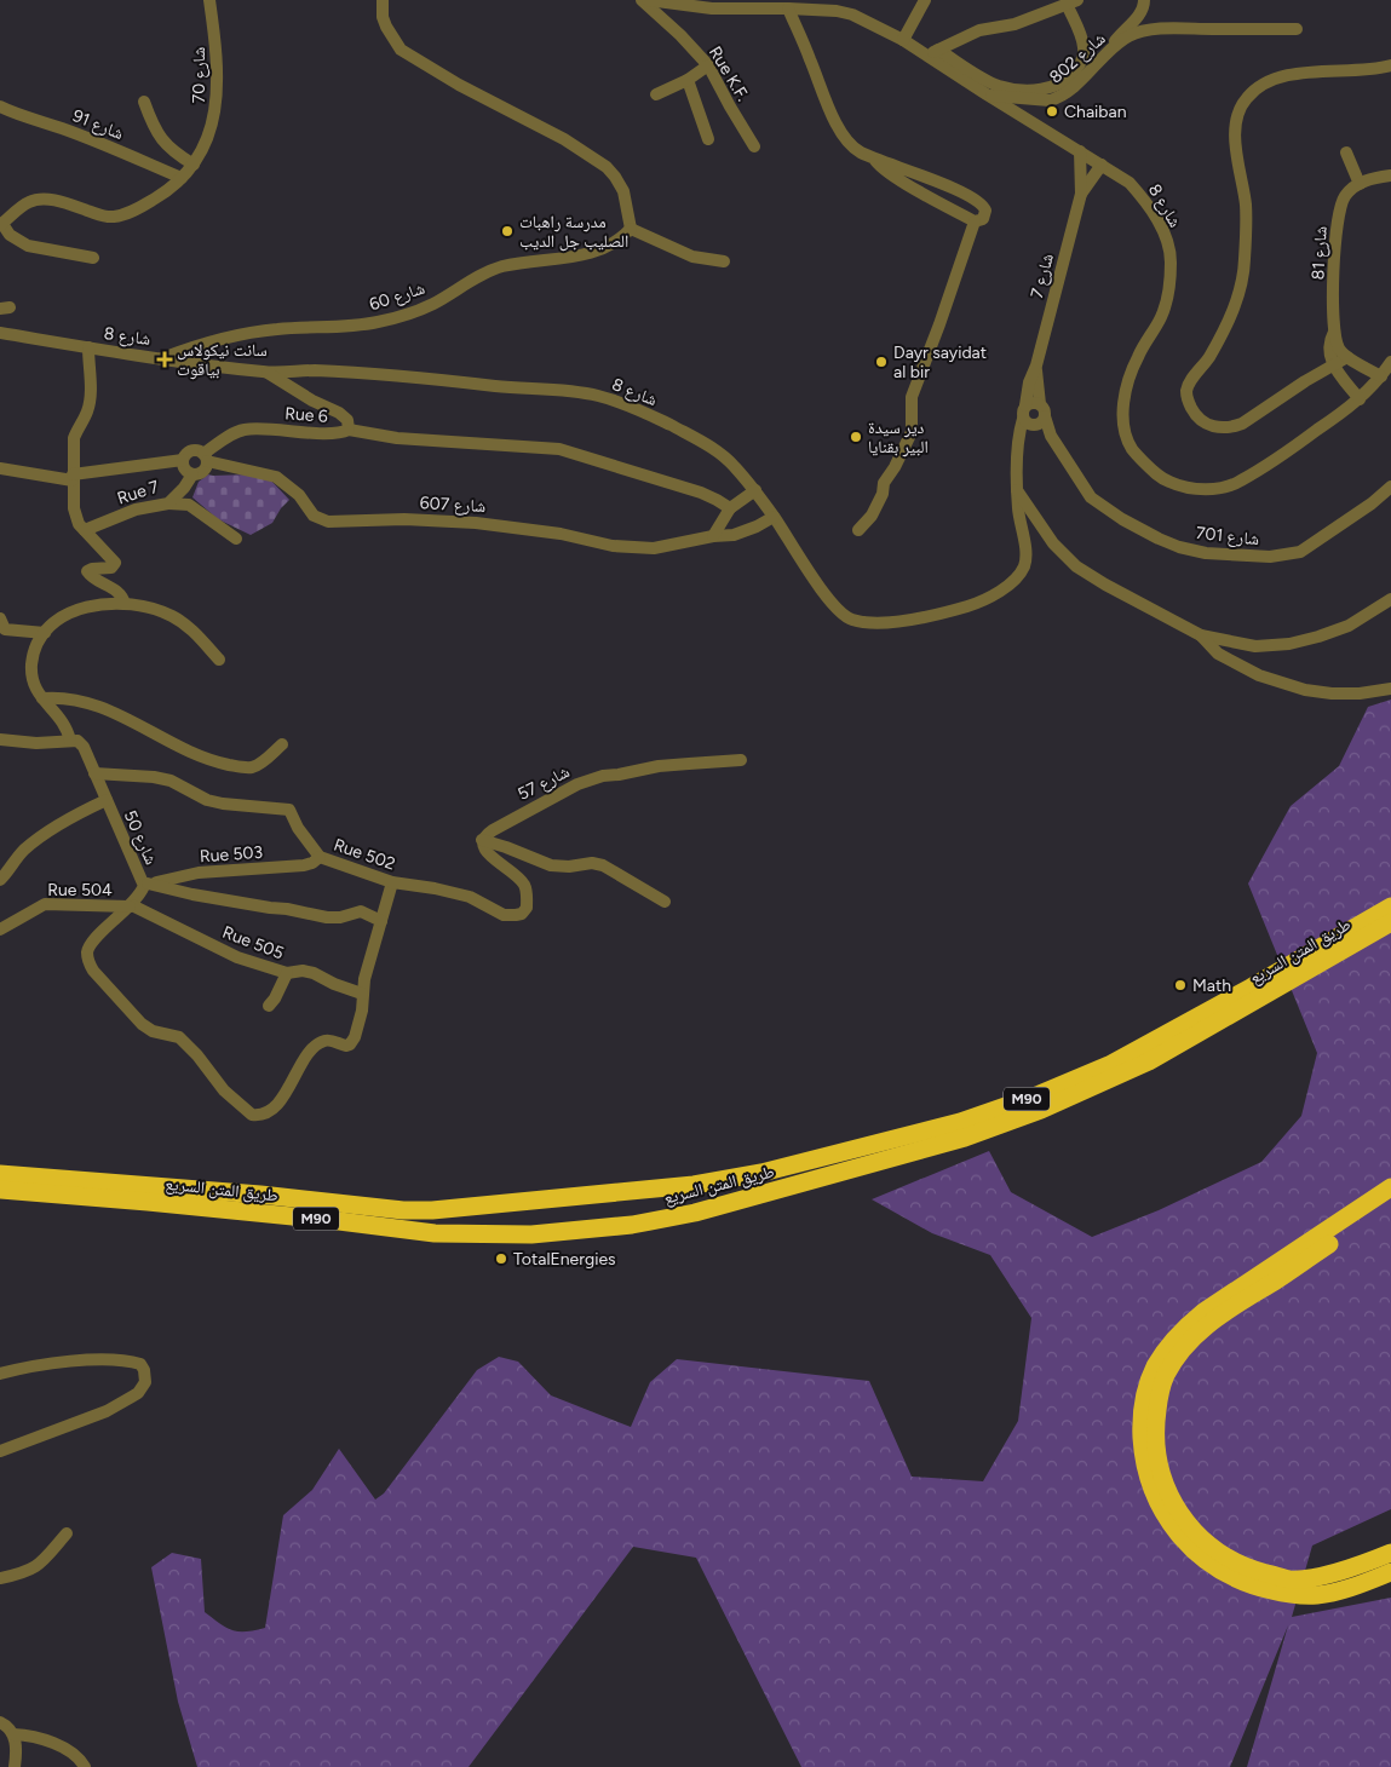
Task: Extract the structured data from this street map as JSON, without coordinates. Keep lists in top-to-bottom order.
{
  "streets": {
    "highway": ["طريق المتن السريع", "M90"],
    "street": [
      "شارع 802",
      "Rue K.F.",
      "شارع 70",
      "شارع 91",
      "شارع 8",
      "شارع 81",
      "شارع 7",
      "شارع 60",
      "Rue 6",
      "Rue 7",
      "شارع 607",
      "شارع 701",
      "شارع 57",
      "شارع 50",
      "Rue 503",
      "Rue 502",
      "Rue 504",
      "Rue 505"
    ]
  },
  "crossings": [
    ["شارع 802", "شارع 8"],
    ["شارع 70", "شارع 91"],
    ["شارع 8", "شارع 7"],
    ["شارع 8", "شارع 60"],
    ["شارع 8", "Rue 6"],
    ["شارع 8", "شارع 607"],
    ["شارع 8", "شارع 701"],
    ["شارع 7", "شارع 701"],
    ["Rue 6", "Rue 7"],
    ["Rue 6", "شارع 607"],
    ["Rue 7", "شارع 607"],
    ["شارع 57", "Rue 502"],
    ["شارع 50", "Rue 503"],
    ["شارع 50", "Rue 502"],
    ["شارع 50", "Rue 504"],
    ["شارع 50", "Rue 505"],
    ["Rue 503", "Rue 502"],
    ["Rue 504", "Rue 505"]
  ],
  "places": {
    "other": [
      "Chaiban",
      "مدرسة راهبات الصليب جل الديب",
      "Dayr sayidat al bir",
      "دير سيدة البير بقنايا",
      "Math",
      "TotalEnergies"
    ],
    "health": ["سانت نيكولاس بياقوت"]
  }
}
